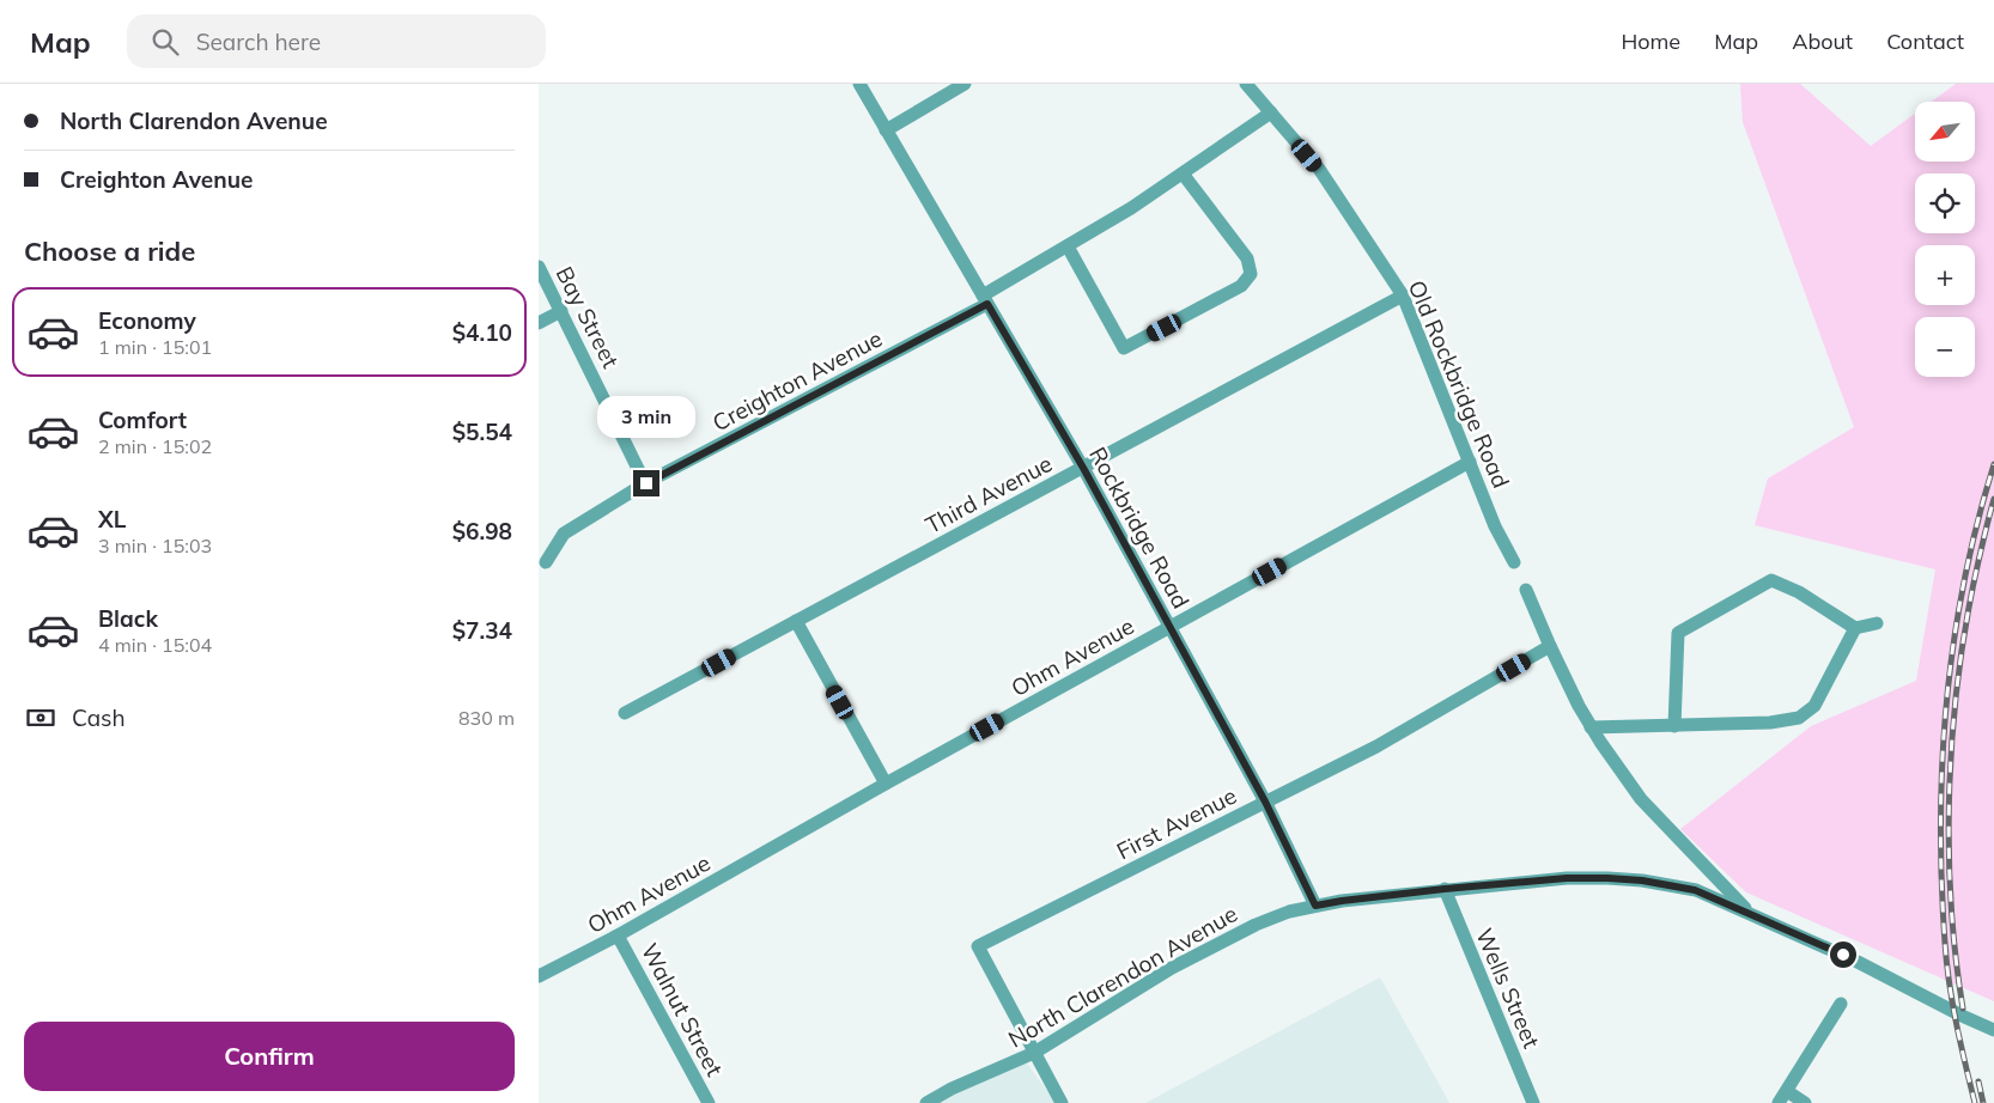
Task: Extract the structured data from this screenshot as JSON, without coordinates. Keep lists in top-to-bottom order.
{
  "streets": {
    "street": [
      "Bay Street",
      "Creighton Avenue",
      "Old Rockbridge Road",
      "Third Avenue",
      "Rockbridge Road",
      "Ohm Avenue",
      "First Avenue",
      "North Clarendon Avenue",
      "Wells Street",
      "Walnut Street"
    ]
  },
  "crossings": [
    ["Bay Street", "Creighton Avenue"],
    ["Creighton Avenue", "Old Rockbridge Road"],
    ["Creighton Avenue", "Rockbridge Road"],
    ["Old Rockbridge Road", "Third Avenue"],
    ["Old Rockbridge Road", "Ohm Avenue"],
    ["Third Avenue", "Rockbridge Road"],
    ["Rockbridge Road", "Ohm Avenue"],
    ["Rockbridge Road", "First Avenue"],
    ["Rockbridge Road", "North Clarendon Avenue"],
    ["Ohm Avenue", "Walnut Street"],
    ["First Avenue", "North Clarendon Avenue"],
    ["North Clarendon Avenue", "Wells Street"]
  ],
  "north": "bottom left",
  "page": {
    "header": "Map",
    "search": "Search here",
    "nav": [
      "Home",
      "Map",
      "About",
      "Contact"
    ],
    "banner": ["North Clarendon Avenue", "Creighton Avenue"],
    "map_buttons": ["+", "−"],
    "heading": "Choose a ride",
    "list": [
      {
        "name": "Economy",
        "note": "1 min · 15:01",
        "value": "$4.10"
      },
      {
        "name": "Comfort",
        "note": "2 min · 15:02",
        "value": "$5.54"
      },
      {
        "name": "XL",
        "note": "3 min · 15:03",
        "value": "$6.98"
      },
      {
        "name": "Black",
        "note": "4 min · 15:04",
        "value": "$7.34"
      }
    ],
    "bubble": "3 min",
    "pay": ["Cash", "830 m"],
    "buttons": "Confirm"
  }
}
